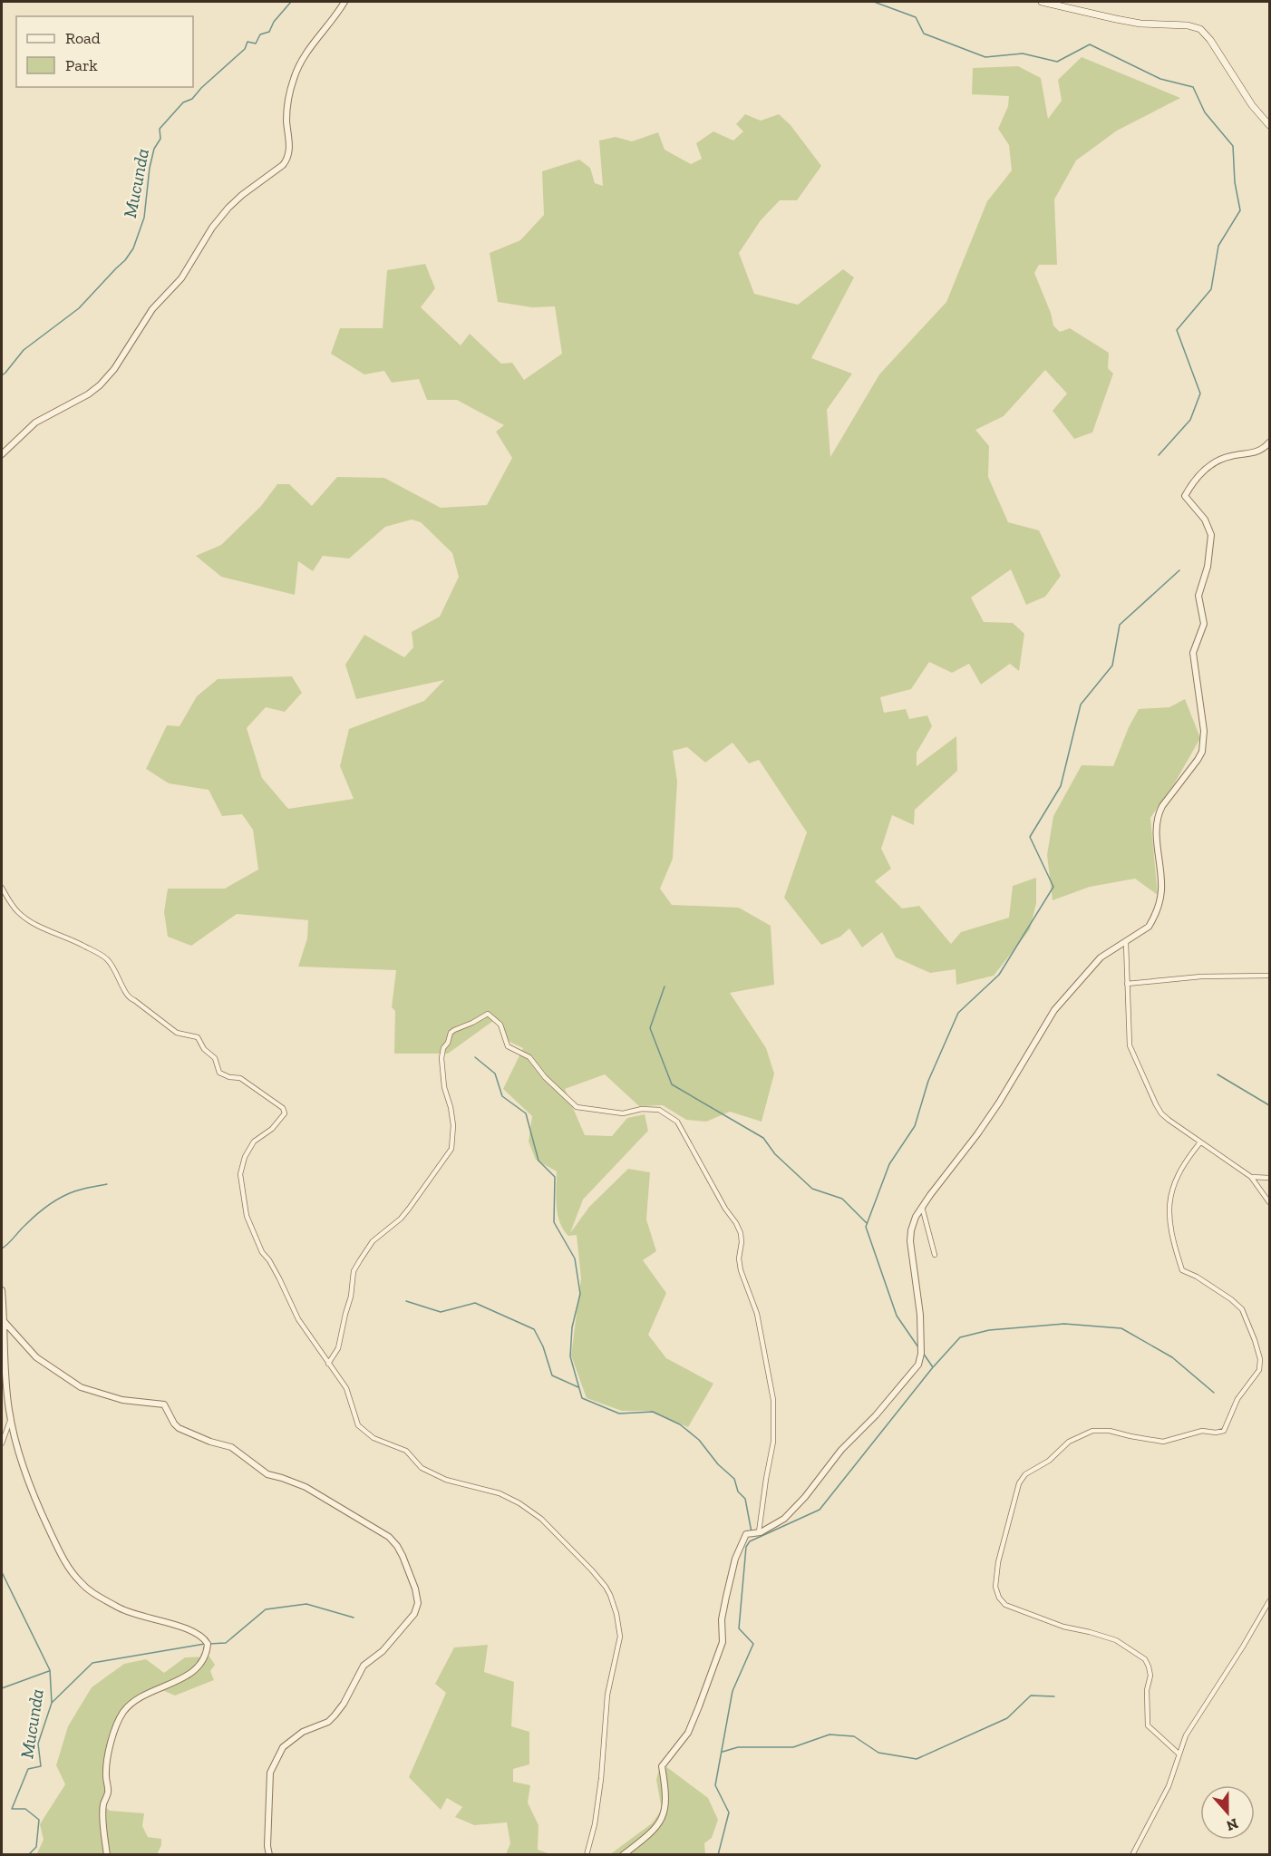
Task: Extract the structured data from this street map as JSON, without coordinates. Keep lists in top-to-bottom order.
{
  "water": ["Mucunda"],
  "legend": ["Road", "Park"],
  "north": "bottom"
}
